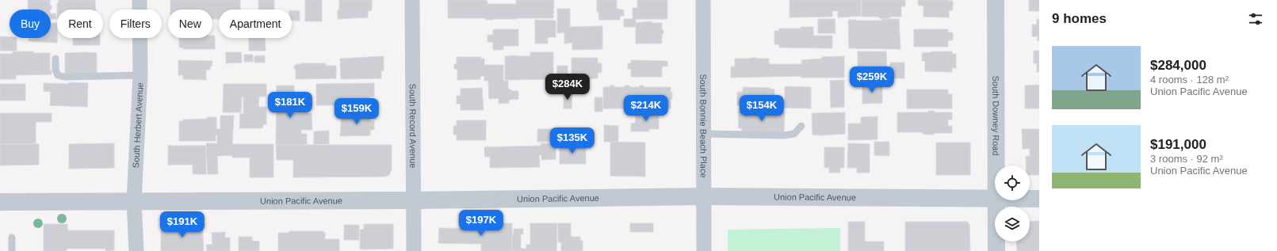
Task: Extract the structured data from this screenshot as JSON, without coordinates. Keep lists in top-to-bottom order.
{
  "streets": {
    "street": [
      "South Downey Road",
      "South Record Avenue",
      "South Bonnie Beach Place",
      "South Herbert Avenue",
      "Union Pacific Avenue"
    ]
  },
  "crossings": [
    ["South Record Avenue", "Union Pacific Avenue"],
    ["South Bonnie Beach Place", "Union Pacific Avenue"],
    ["South Herbert Avenue", "Union Pacific Avenue"]
  ],
  "page": {
    "heading": "9 homes",
    "chip": [
      "Buy",
      "Rent",
      "Filters",
      "New",
      "Apartment"
    ],
    "list": [
      {
        "name": "$284,000",
        "note": "4 rooms · 128 m² · Union Pacific Avenue"
      },
      {
        "name": "$191,000",
        "note": "3 rooms · 92 m² · Union Pacific Avenue"
      }
    ],
    "price": [
      "$259K",
      "$284K",
      "$181K",
      "$214K",
      "$154K",
      "$159K",
      "$135K",
      "$197K",
      "$191K"
    ]
  }
}
